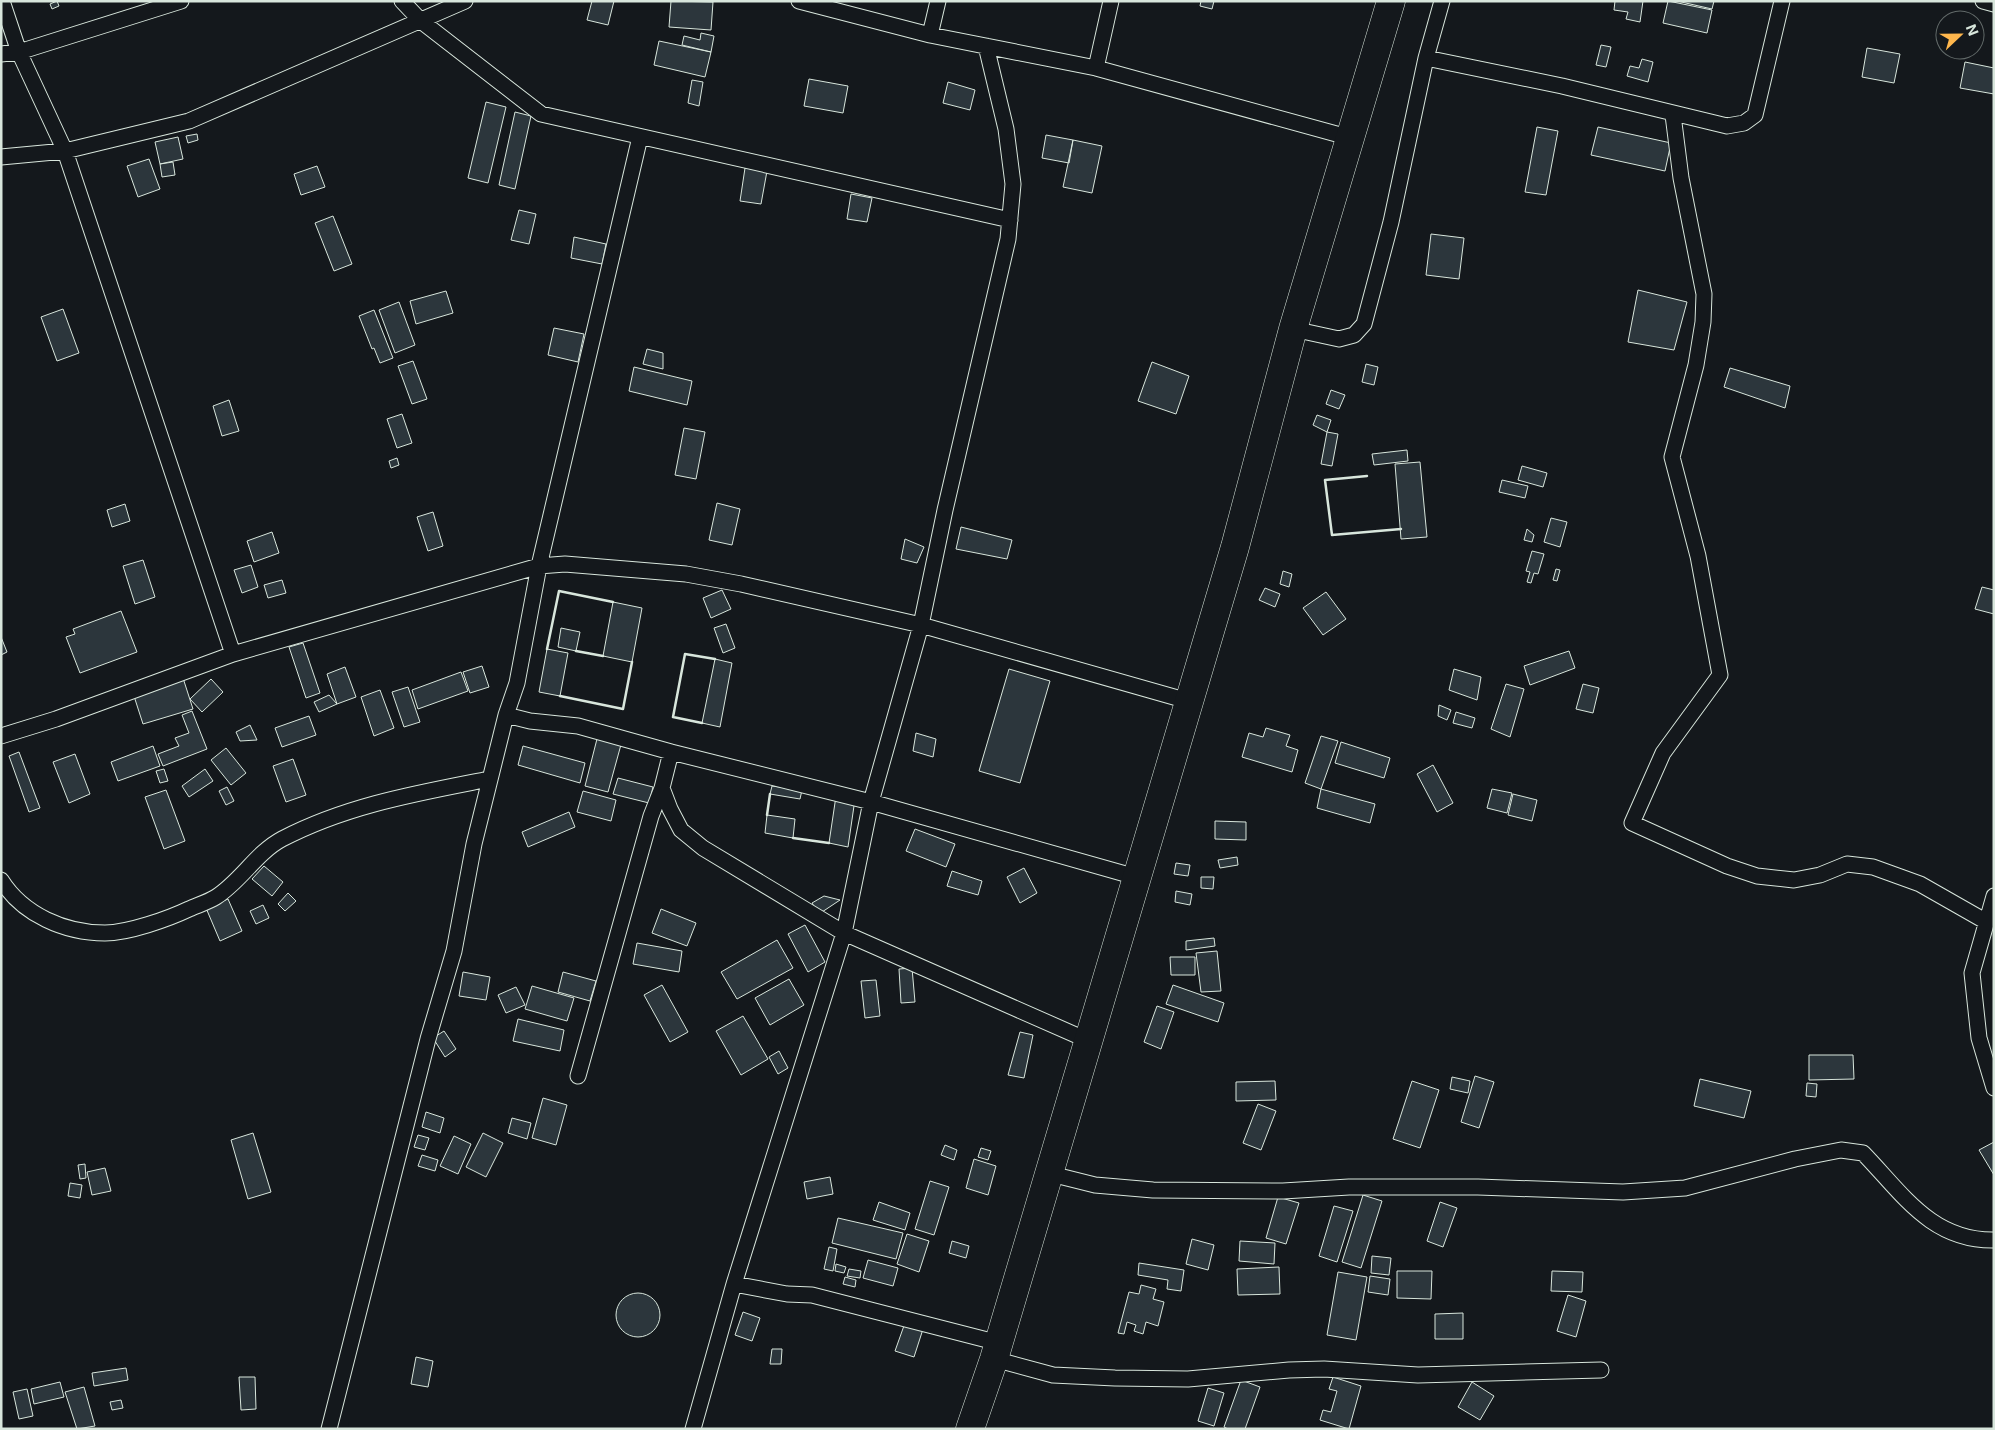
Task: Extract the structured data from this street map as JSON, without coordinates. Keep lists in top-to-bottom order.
{
  "north": "right"
}
